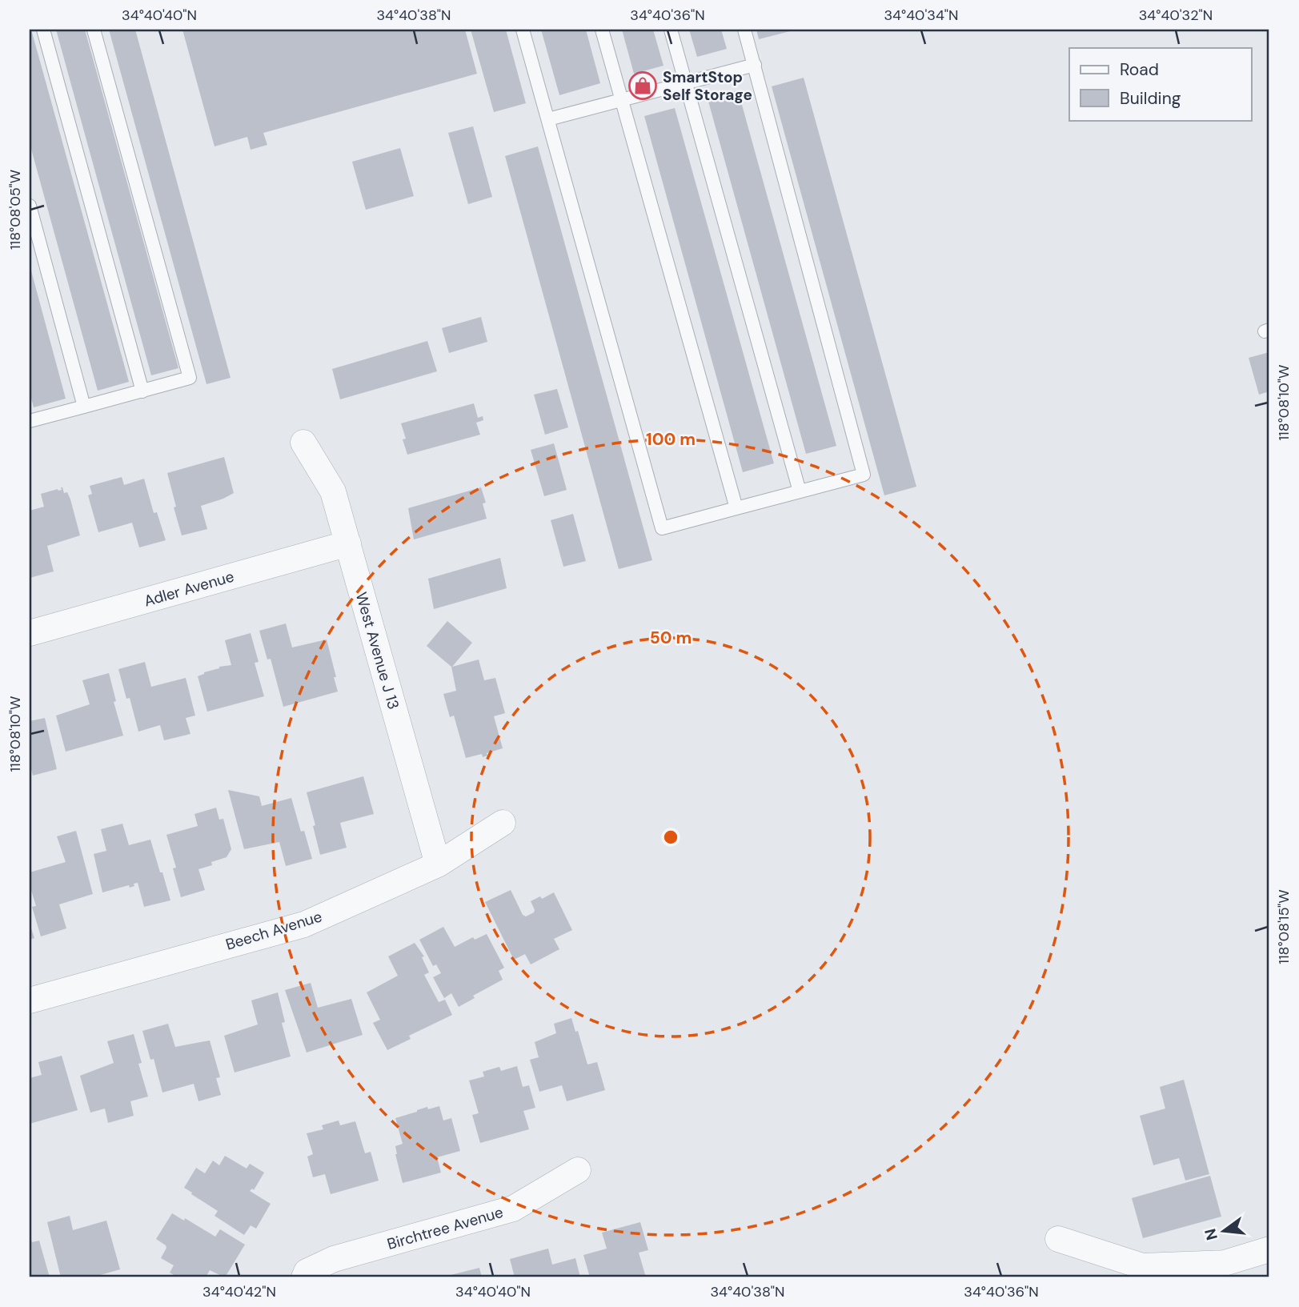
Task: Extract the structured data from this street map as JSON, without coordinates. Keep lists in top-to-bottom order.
{
  "streets": {
    "street": [
      "Adler Avenue",
      "West Avenue J 13",
      "Beech Avenue",
      "Birchtree Avenue"
    ]
  },
  "crossings": [
    ["Adler Avenue", "West Avenue J 13"],
    ["West Avenue J 13", "Beech Avenue"]
  ],
  "places": {
    "shop": ["SmartStop Self Storage"]
  },
  "legend": ["Road", "Building"],
  "north": "left",
  "coordinates": [
    "34°40'40\"N",
    "34°40'38\"N",
    "34°40'36\"N",
    "34°40'34\"N",
    "34°40'32\"N",
    "118°08'05\"W",
    "118°08'10\"W",
    "118°08'15\"W",
    "34°40'42\"N"
  ],
  "rings": ["100 m", "50 m"]
}
